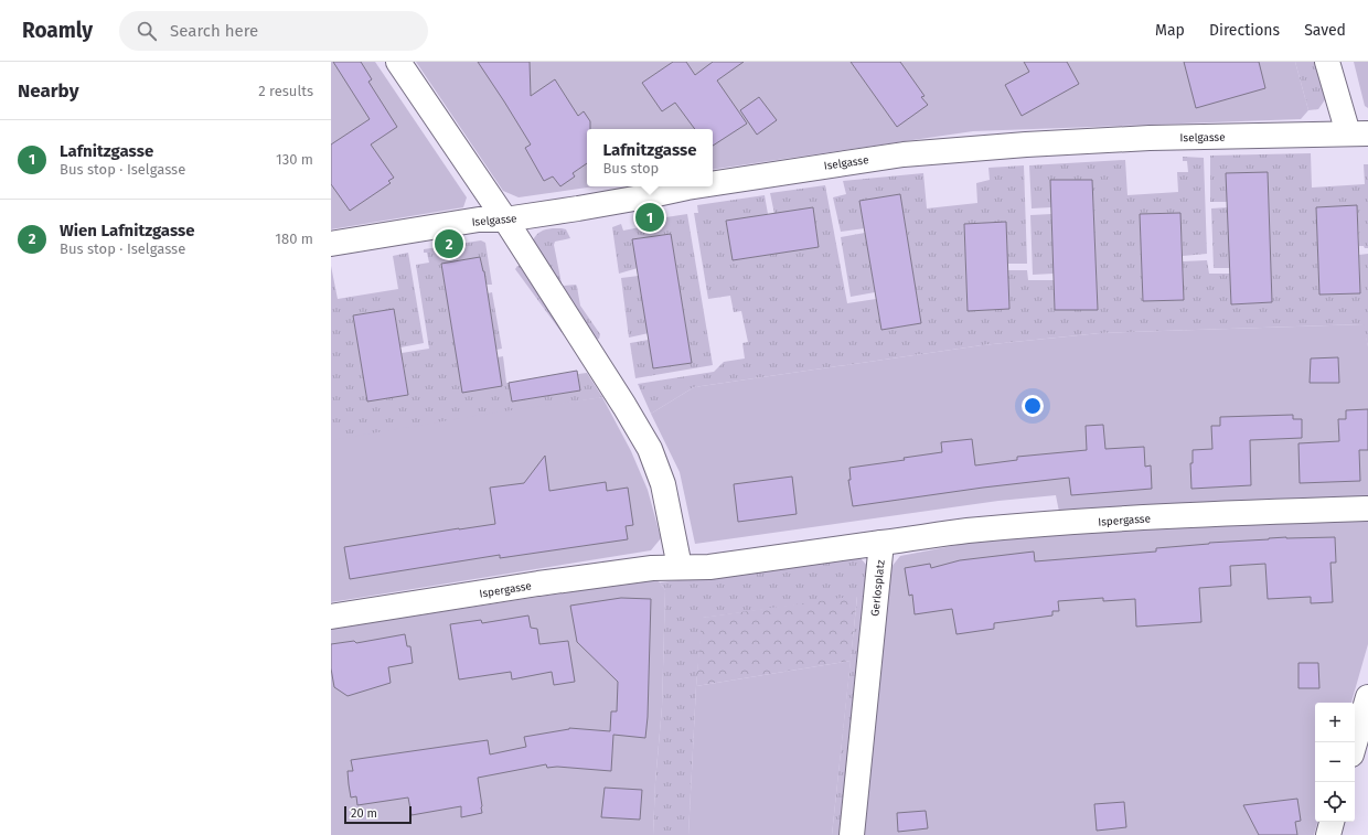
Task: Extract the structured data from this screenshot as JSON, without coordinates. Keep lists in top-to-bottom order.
{
  "streets": {
    "street": ["Iselgasse", "Ispergasse", "Gerlosplatz"]
  },
  "crossings": [
    ["Ispergasse", "Gerlosplatz"]
  ],
  "scale_bar": "20 m",
  "page": {
    "header": "Roamly",
    "search": "Search here",
    "nav": ["Map", "Directions", "Saved"],
    "heading": ["Nearby", "2 results"],
    "list": [
      {
        "mark": "1",
        "name": "Lafnitzgasse",
        "note": "Bus stop · Iselgasse",
        "value": "130 m"
      },
      {
        "mark": "2",
        "name": "Wien Lafnitzgasse",
        "note": "Bus stop · Iselgasse",
        "value": "180 m"
      }
    ],
    "popup": ["Lafnitzgasse", "Bus stop"],
    "pins": ["1", "2"],
    "map_buttons": ["+", "−"],
    "scale": "20 m"
  }
}
